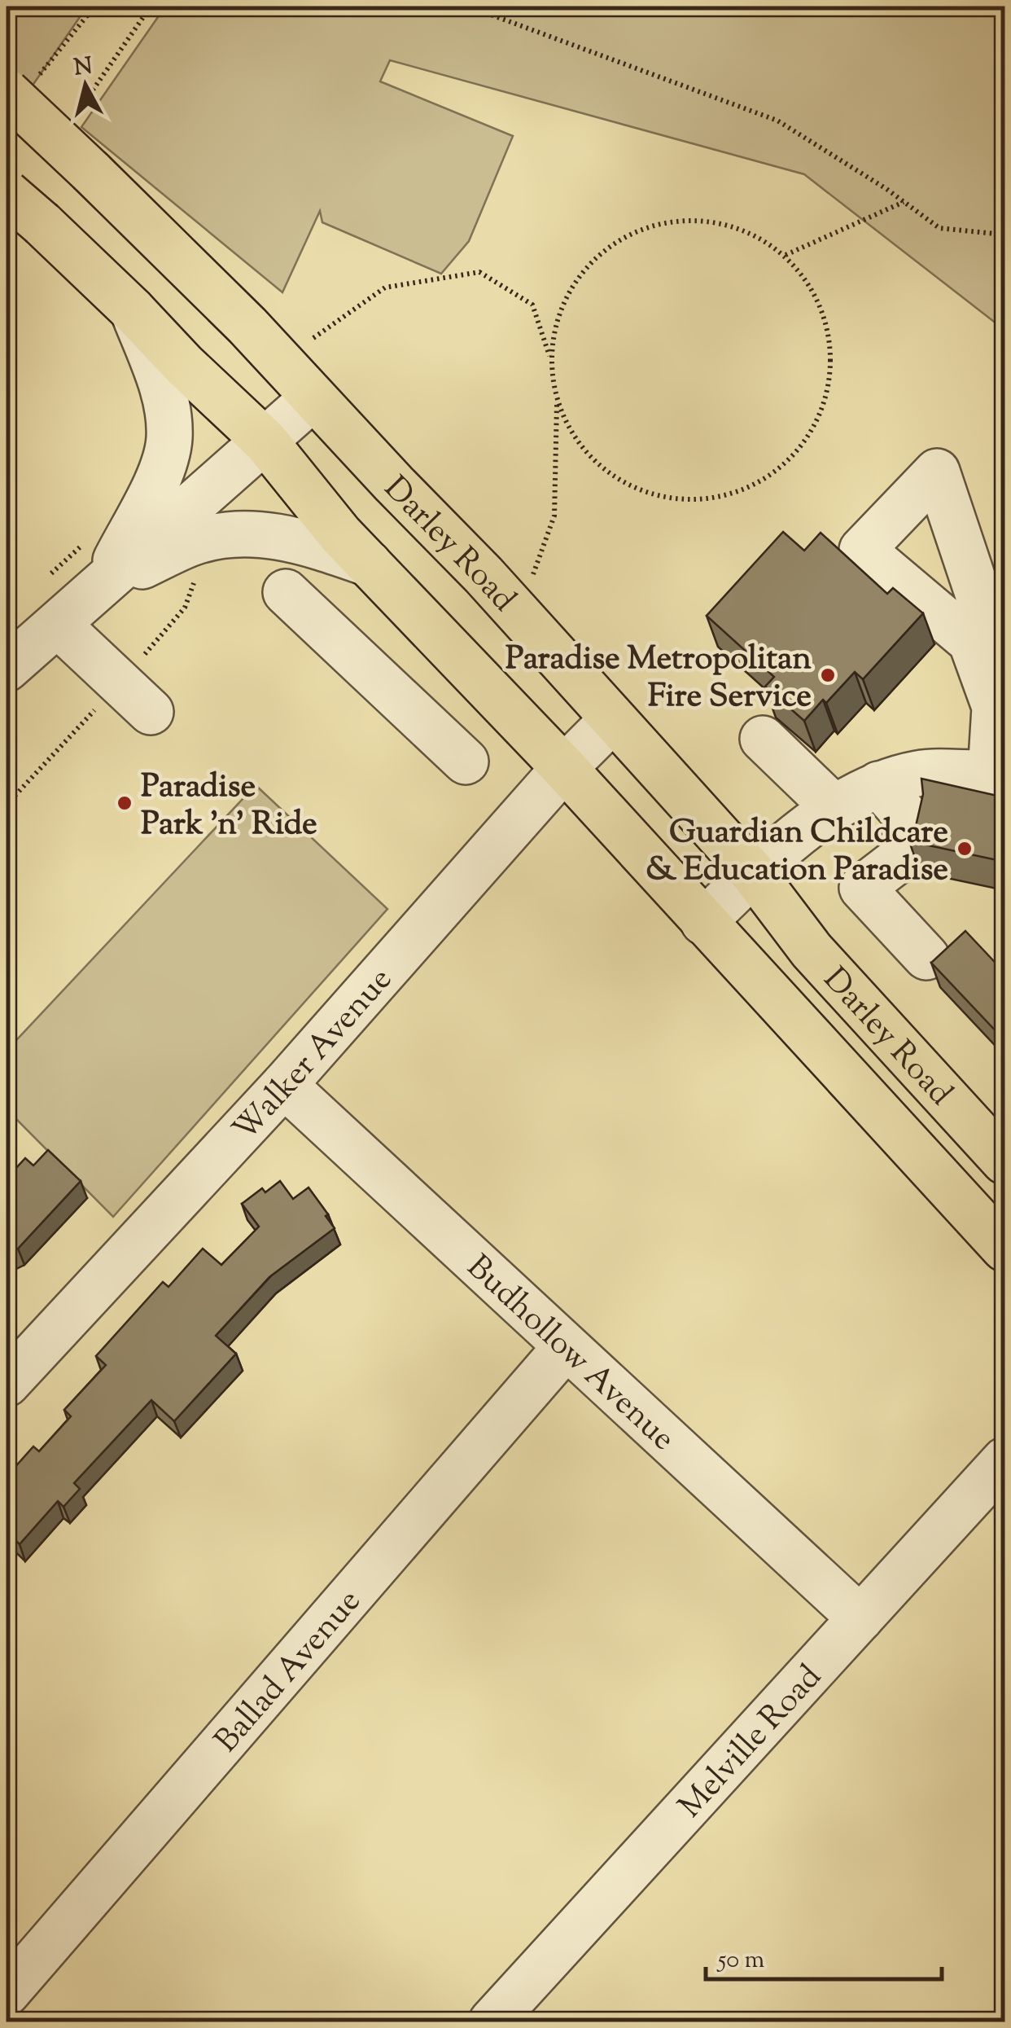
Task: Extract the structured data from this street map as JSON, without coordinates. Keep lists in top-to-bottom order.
{
  "streets": {
    "main road": ["Darley Road"],
    "street": [
      "Walker Avenue",
      "Budhollow Avenue",
      "Ballad Avenue",
      "Melville Road"
    ]
  },
  "crossings": [
    ["Darley Road", "Walker Avenue"],
    ["Walker Avenue", "Budhollow Avenue"],
    ["Budhollow Avenue", "Ballad Avenue"],
    ["Budhollow Avenue", "Melville Road"]
  ],
  "places": ["Paradise Metropolitan Fire Service", "Paradise Park 'n' Ride", "Guardian Childcare & Education Paradise"],
  "scale_bar": "50 m",
  "north": "top"
}
